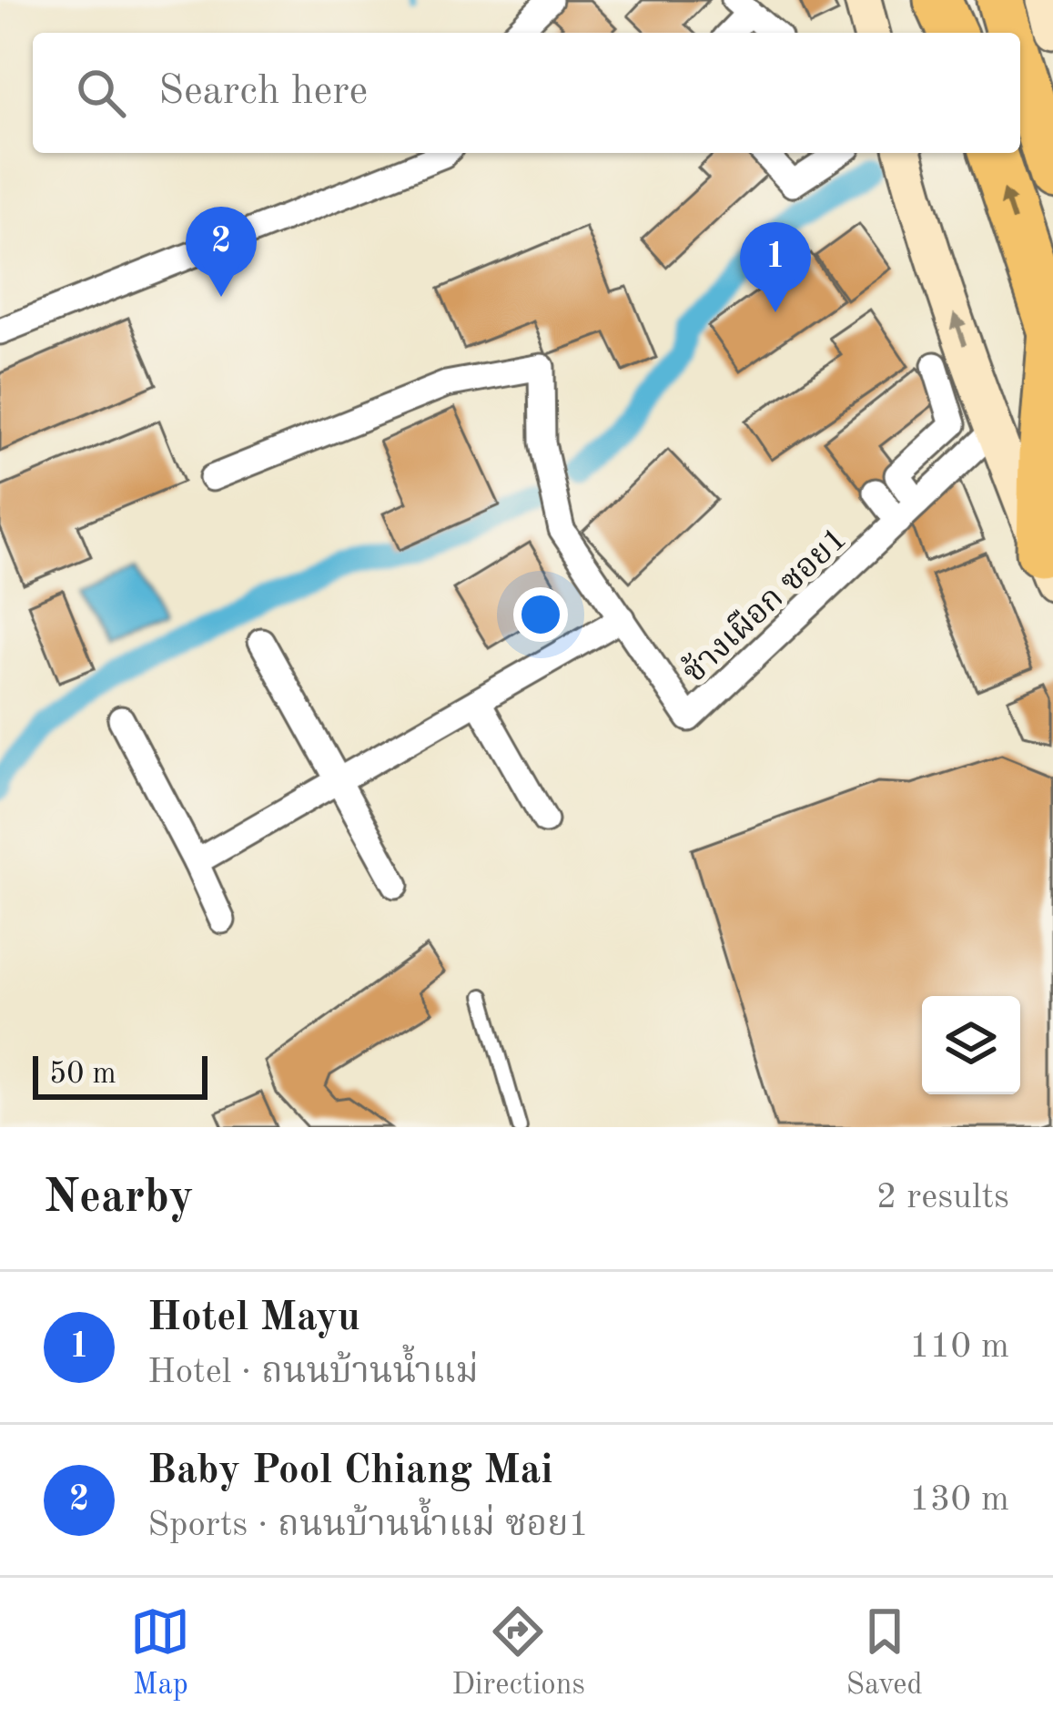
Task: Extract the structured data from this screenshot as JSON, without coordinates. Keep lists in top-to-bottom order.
{
  "streets": {
    "street": ["ช้างเผือก ซอย1"]
  },
  "scale_bar": "50 m",
  "page": {
    "search": "Search here",
    "pins": ["2", "1"],
    "scale": "50 m",
    "heading": ["Nearby", "2 results"],
    "list": [
      {
        "mark": "1",
        "name": "Hotel Mayu",
        "note": "Hotel · ถนนบ้านน้ำแม่",
        "value": "110 m"
      },
      {
        "mark": "2",
        "name": "Baby Pool Chiang Mai",
        "note": "Sports · ถนนบ้านน้ำแม่ ซอย1",
        "value": "130 m"
      }
    ],
    "nav": ["Map", "Directions", "Saved"]
  }
}
